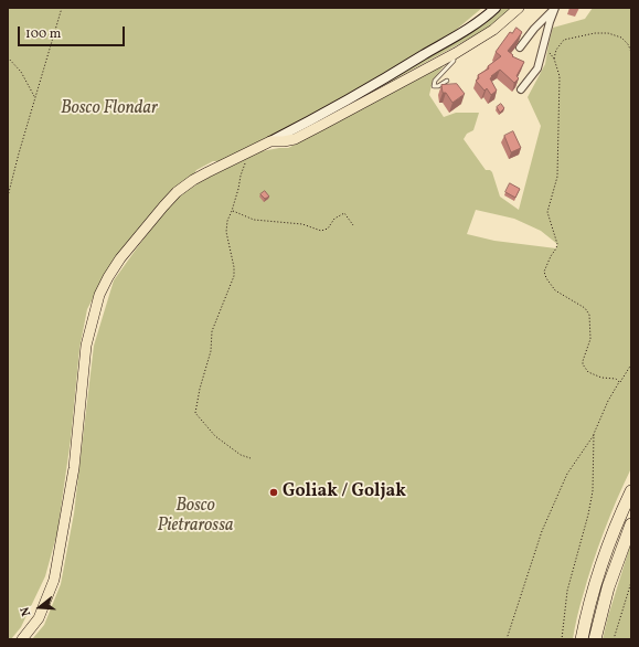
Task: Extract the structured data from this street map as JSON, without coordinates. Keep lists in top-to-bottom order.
{
  "parks": ["Bosco Flondar", "Bosco Pietrarossa"],
  "places": ["Goliak / Goljak"],
  "scale_bar": "100 m",
  "north": "left"
}
